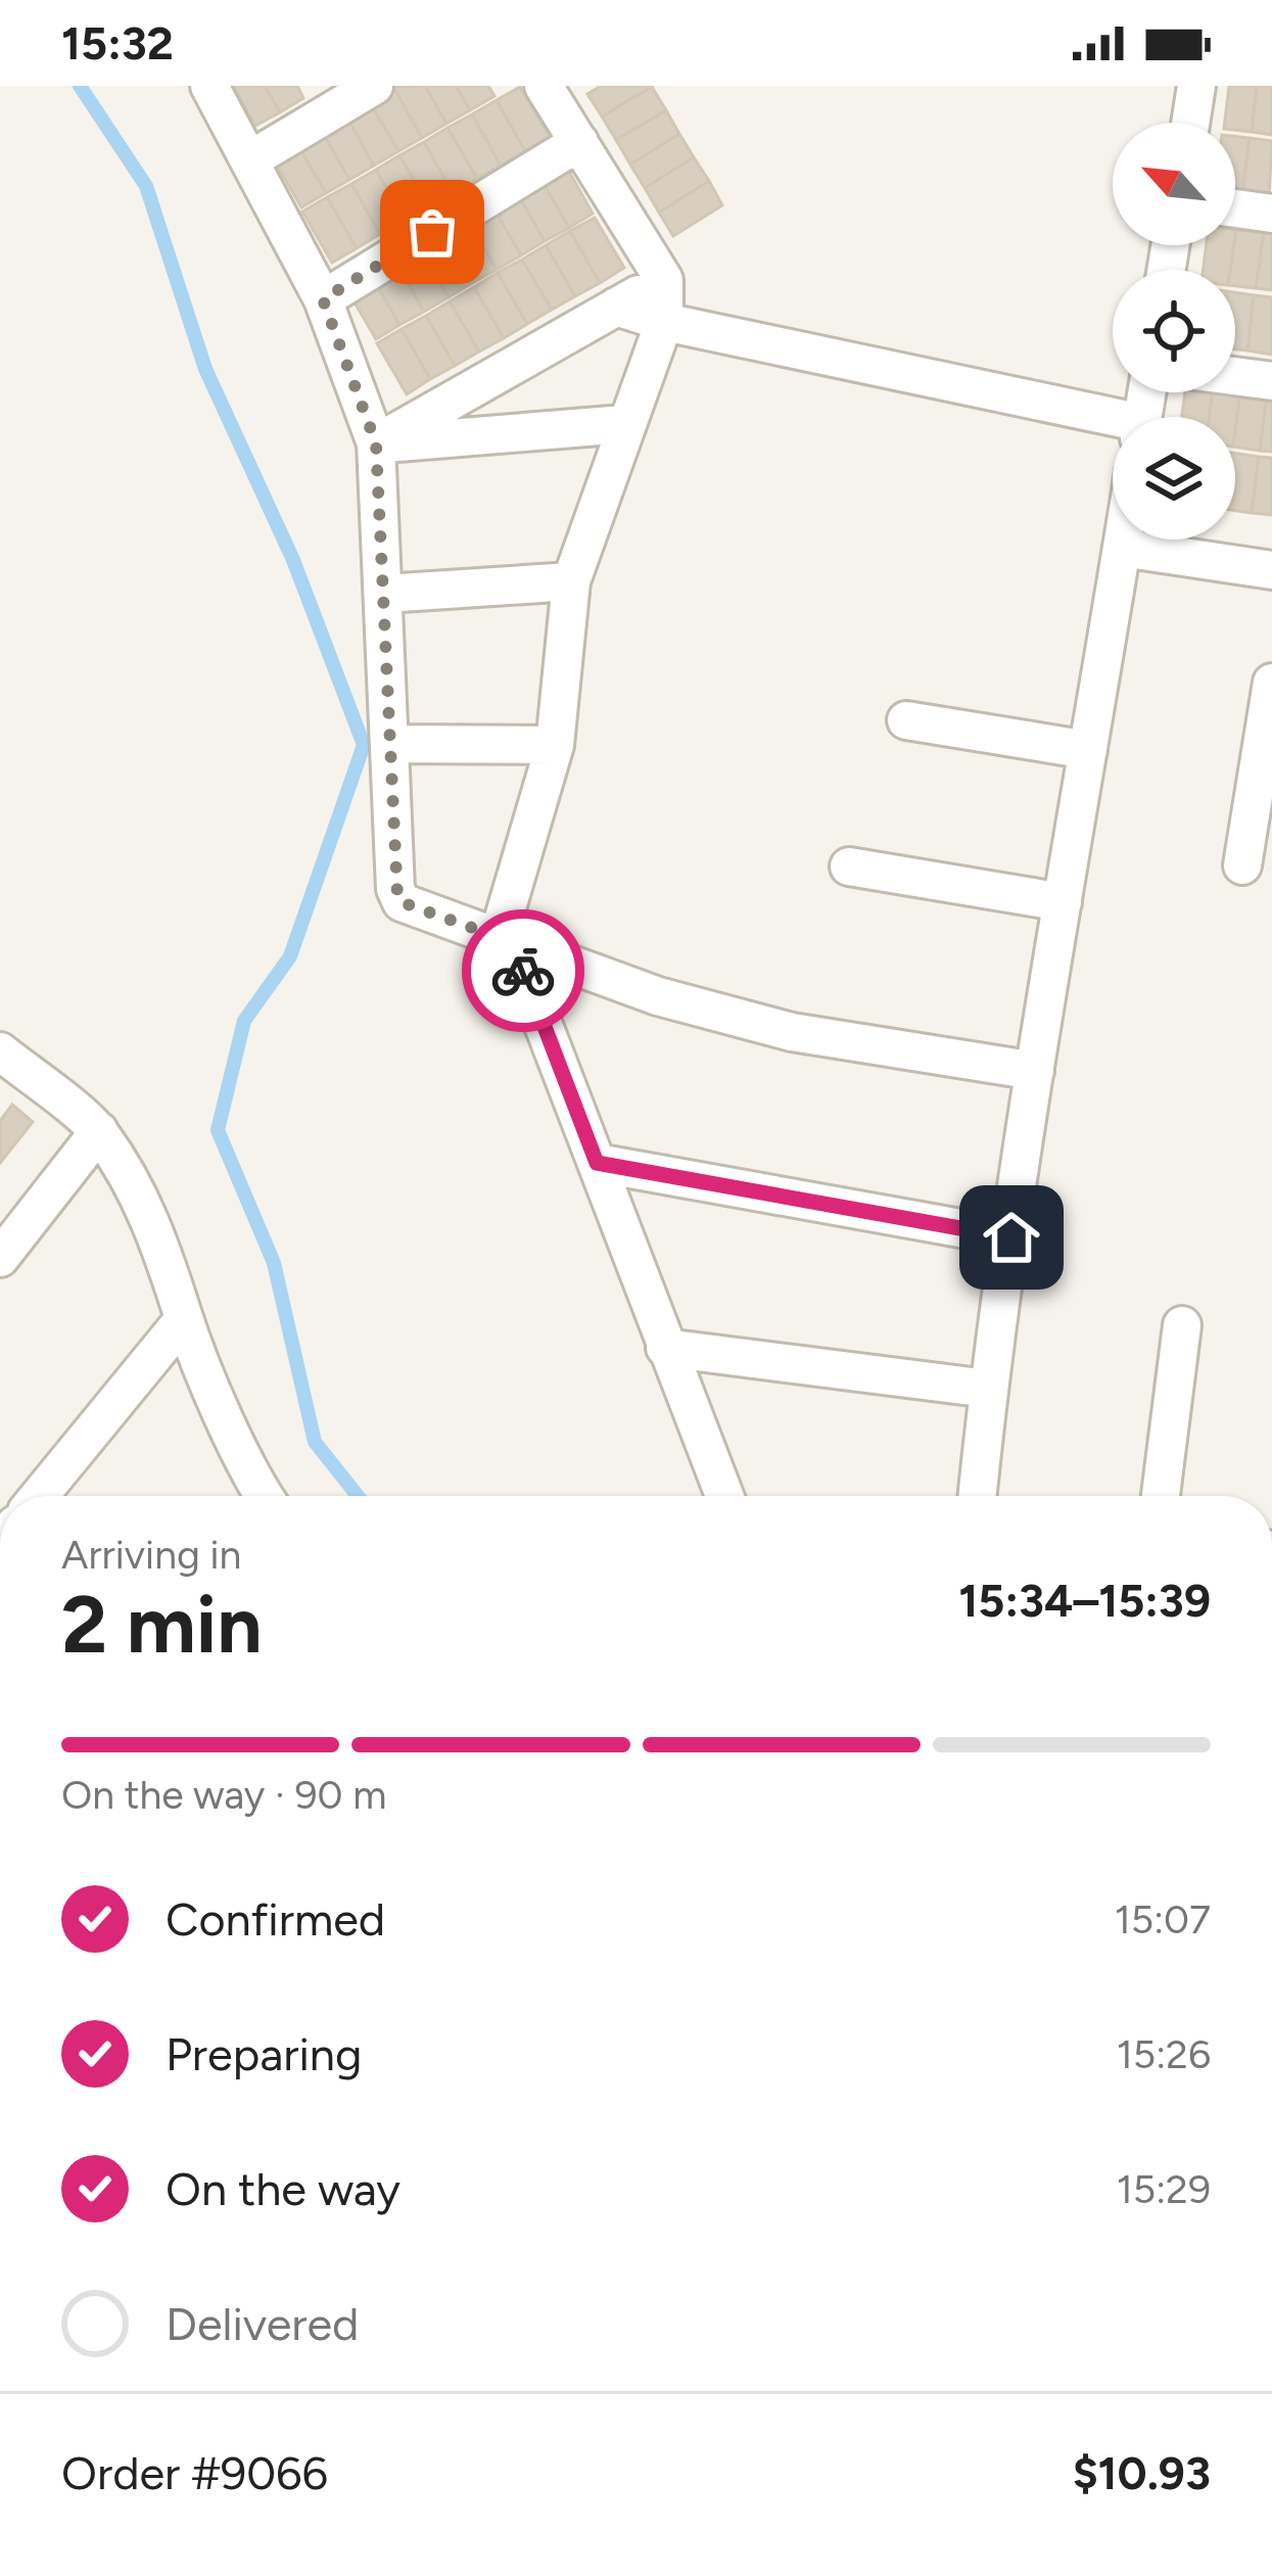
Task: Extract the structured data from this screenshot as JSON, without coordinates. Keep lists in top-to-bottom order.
{
  "north": "top left",
  "page": {
    "status": "15:32",
    "heading": ["2 min", "Arriving in", "15:34–15:39"],
    "panel": ["Order #9066", "$10.93"],
    "bar": "On the way · 90 m",
    "list": [
      ["Confirmed", "15:07"],
      ["Preparing", "15:26"],
      ["On the way", "15:29"],
      "Delivered"
    ]
  }
}
